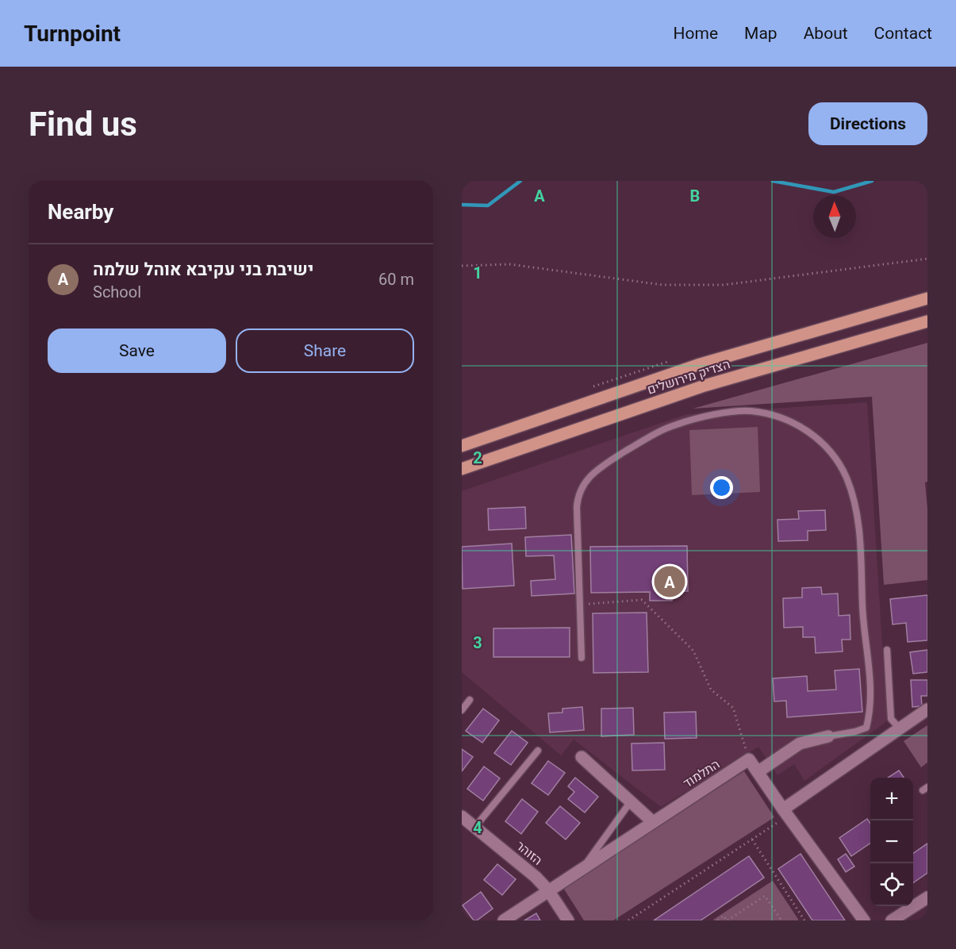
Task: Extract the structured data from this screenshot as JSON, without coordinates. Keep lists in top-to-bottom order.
{
  "streets": {
    "main road": ["הצדיק מירושלים"],
    "street": ["התלמוד", "הזוהר"]
  },
  "crossings": [
    ["התלמוד", "הזוהר"]
  ],
  "north": "top",
  "page": {
    "header": "Turnpoint",
    "nav": [
      "Home",
      "Map",
      "About",
      "Contact"
    ],
    "buttons": [
      "Directions",
      ["Save", "Share"]
    ],
    "title": "Find us",
    "heading": "Nearby",
    "list": [
      {
        "mark": "A",
        "name": "ישיבת בני עקיבא אוהל שלמה",
        "note": "School",
        "value": "60 m"
      }
    ],
    "pins": "A",
    "map_buttons": ["+", "−"]
  },
  "grid": {
    "columns": ["A", "B"],
    "rows": [
      "1",
      "2",
      "3",
      "4"
    ]
  }
}
